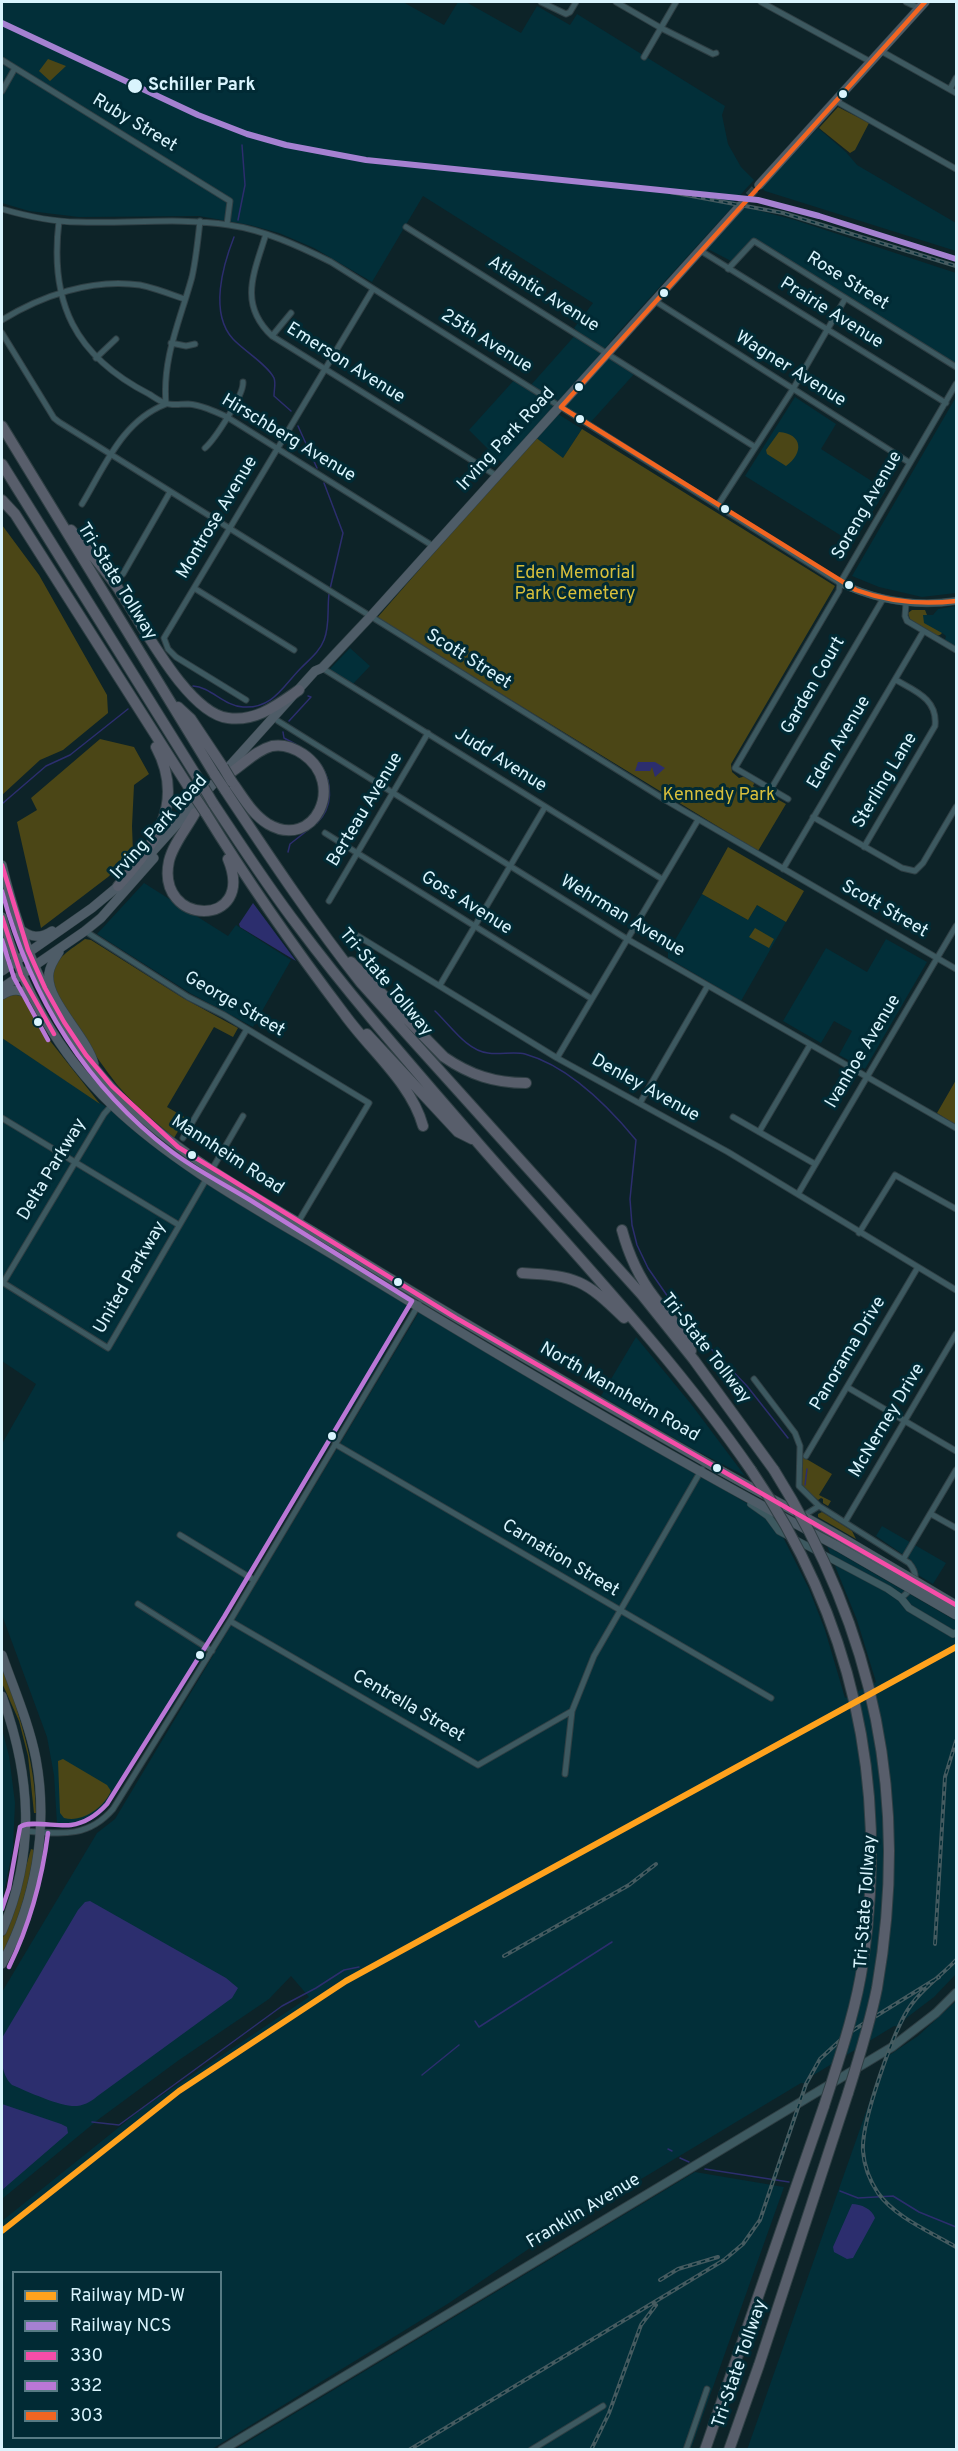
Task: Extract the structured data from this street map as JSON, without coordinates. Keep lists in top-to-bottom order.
{
  "streets": {
    "highway": ["Tri-State Tollway"],
    "main road": [
      "Irving Park Road",
      "Mannheim Road",
      "North Mannheim Road",
      "Franklin Avenue"
    ],
    "street": [
      "Ruby Street",
      "Rose Street",
      "Atlantic Avenue",
      "Prairie Avenue",
      "25th Avenue",
      "Emerson Avenue",
      "Wagner Avenue",
      "Hirschberg Avenue",
      "Soreng Avenue",
      "Montrose Avenue",
      "Scott Street",
      "Garden Court",
      "Eden Avenue",
      "Judd Avenue",
      "Sterling Lane",
      "Berteau Avenue",
      "Goss Avenue",
      "Wehrman Avenue",
      "George Street",
      "Ivanhoe Avenue",
      "Denley Avenue",
      "Delta Parkway",
      "United Parkway",
      "Panorama Drive",
      "McNerney Drive",
      "Carnation Street",
      "Centrella Street"
    ]
  },
  "crossings": [
    ["Ruby Street", "25th Avenue"],
    ["Rose Street", "Prairie Avenue"],
    ["Atlantic Avenue", "Irving Park Road"],
    ["Prairie Avenue", "Irving Park Road"],
    ["Prairie Avenue", "Soreng Avenue"],
    ["25th Avenue", "Emerson Avenue"],
    ["25th Avenue", "Hirschberg Avenue"],
    ["25th Avenue", "Irving Park Road"],
    ["25th Avenue", "Soreng Avenue"],
    ["25th Avenue", "Montrose Avenue"],
    ["25th Avenue", "Garden Court"],
    ["Emerson Avenue", "Irving Park Road"],
    ["Emerson Avenue", "Montrose Avenue"],
    ["Wagner Avenue", "Irving Park Road"],
    ["Wagner Avenue", "Soreng Avenue"],
    ["Hirschberg Avenue", "Irving Park Road"],
    ["Hirschberg Avenue", "Montrose Avenue"],
    ["Irving Park Road", "Tri-State Tollway"],
    ["Irving Park Road", "Scott Street"],
    ["Irving Park Road", "Judd Avenue"],
    ["Irving Park Road", "Wehrman Avenue"],
    ["Irving Park Road", "George Street"],
    ["Irving Park Road", "Mannheim Road"],
    ["Soreng Avenue", "Garden Court"],
    ["Montrose Avenue", "Scott Street"],
    ["Scott Street", "Eden Avenue"],
    ["Scott Street", "Ivanhoe Avenue"],
    ["Eden Avenue", "Sterling Lane"],
    ["Judd Avenue", "Berteau Avenue"],
    ["Berteau Avenue", "Goss Avenue"],
    ["Berteau Avenue", "Wehrman Avenue"],
    ["Wehrman Avenue", "Ivanhoe Avenue"],
    ["George Street", "Mannheim Road"],
    ["Ivanhoe Avenue", "Denley Avenue"],
    ["Denley Avenue", "Panorama Drive"],
    ["Mannheim Road", "Delta Parkway"],
    ["Mannheim Road", "United Parkway"],
    ["Mannheim Road", "North Mannheim Road"],
    ["Delta Parkway", "United Parkway"]
  ],
  "parks": ["Eden Memorial Park Cemetery", "Kennedy Park"],
  "places": ["Schiller Park"],
  "lines": [
    "transit line 303",
    "rail line NCS",
    "transit line 330",
    "transit line 332",
    "rail line MD-W"
  ],
  "legend": [
    "Railway MD-W",
    "Railway NCS",
    "330",
    "332",
    "303"
  ]
}
